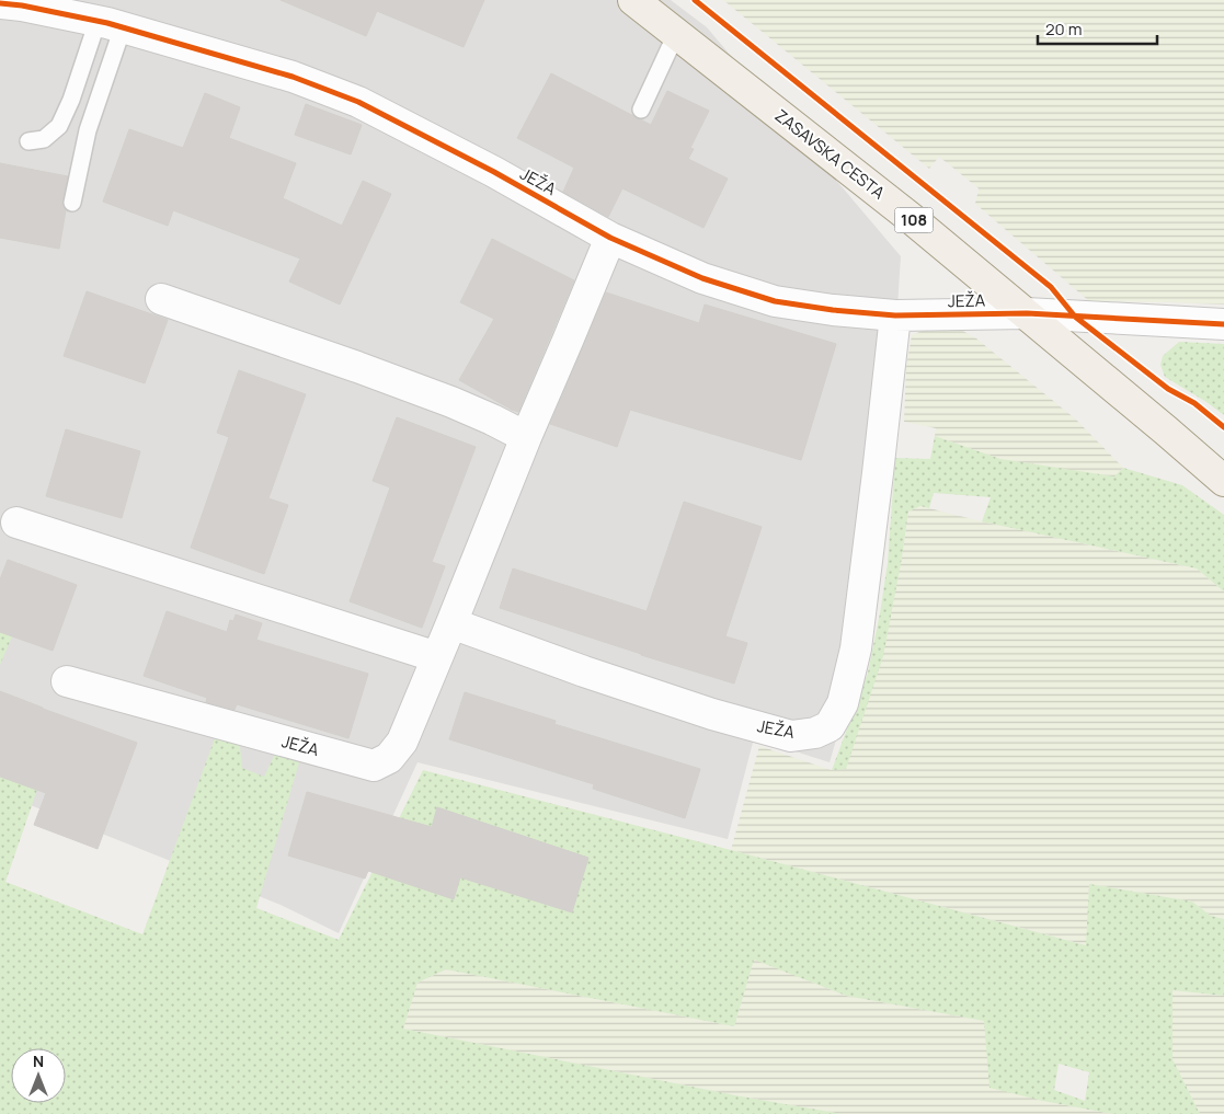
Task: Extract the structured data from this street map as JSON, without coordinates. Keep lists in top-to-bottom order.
{
  "streets": {
    "main road": ["ZASAVSKA CESTA", "108"],
    "street": ["JEŽA"]
  },
  "crossings": [
    ["ZASAVSKA CESTA", "JEŽA"]
  ],
  "scale_bar": "20 m",
  "north": "top"
}
